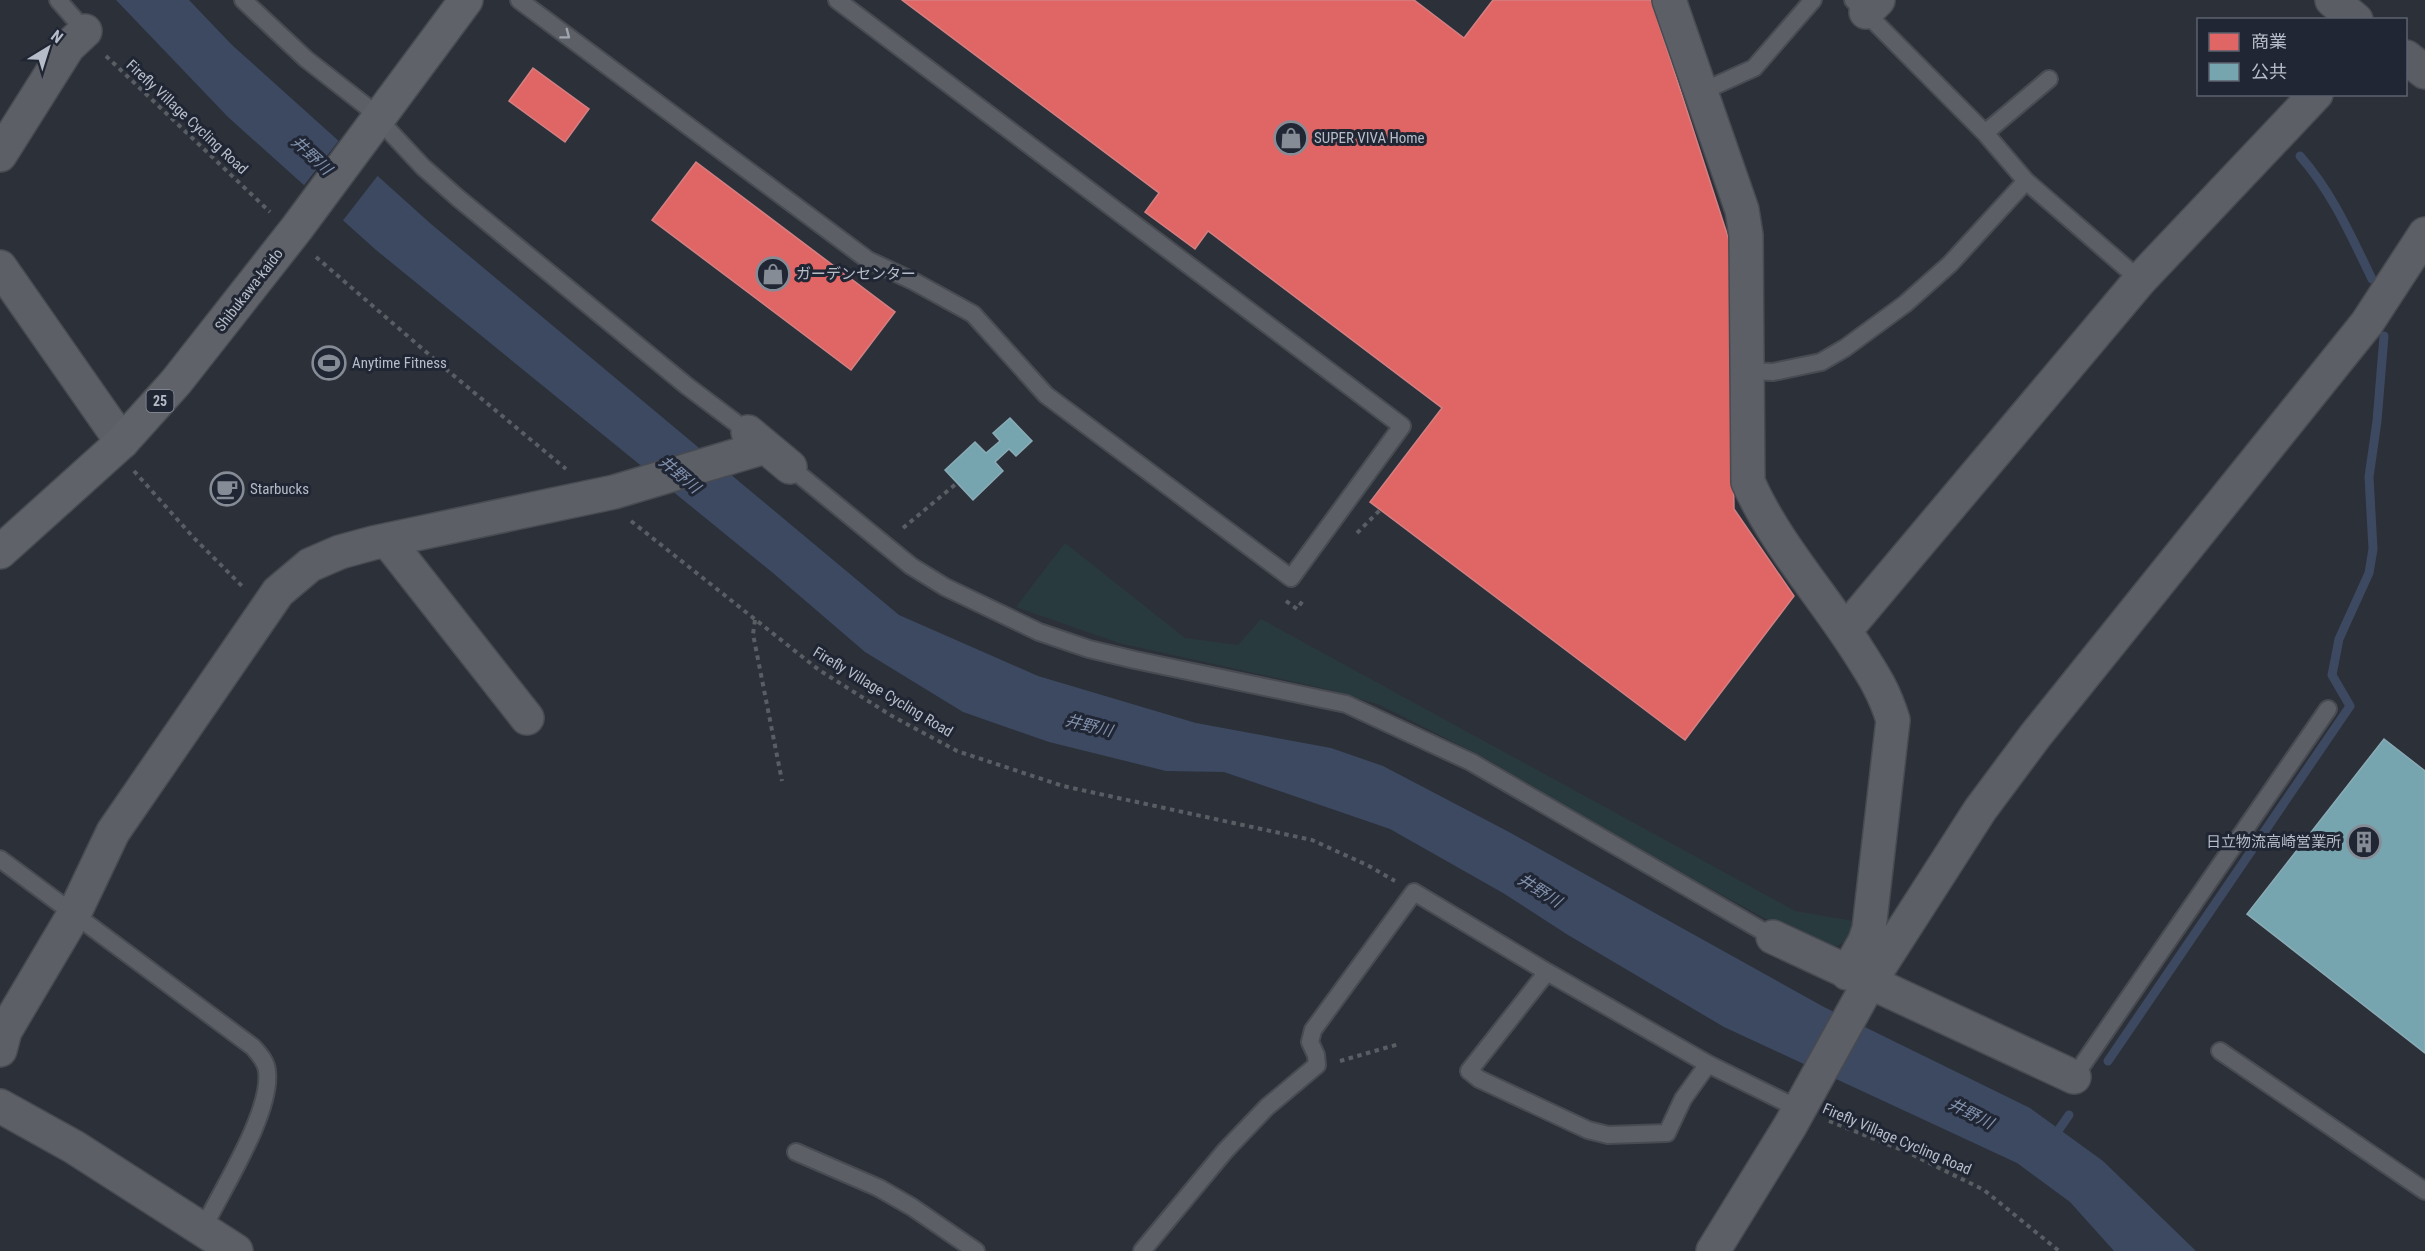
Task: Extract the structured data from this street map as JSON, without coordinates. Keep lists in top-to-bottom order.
{
  "streets": {
    "main road": ["Shibukawa-kaido", "25"],
    "path": ["Firefly Village Cycling Road"]
  },
  "crossings": [
    ["Firefly Village Cycling Road", "Shibukawa-kaido"]
  ],
  "water": ["井野川"],
  "places": {
    "shop": ["SUPER VIVA Home", "ガーデンセンター"],
    "sports": ["Anytime Fitness"],
    "cafe": ["Starbucks"],
    "building": ["日立物流高崎営業所"]
  },
  "legend": ["商業", "公共"],
  "north": "top right"
}
